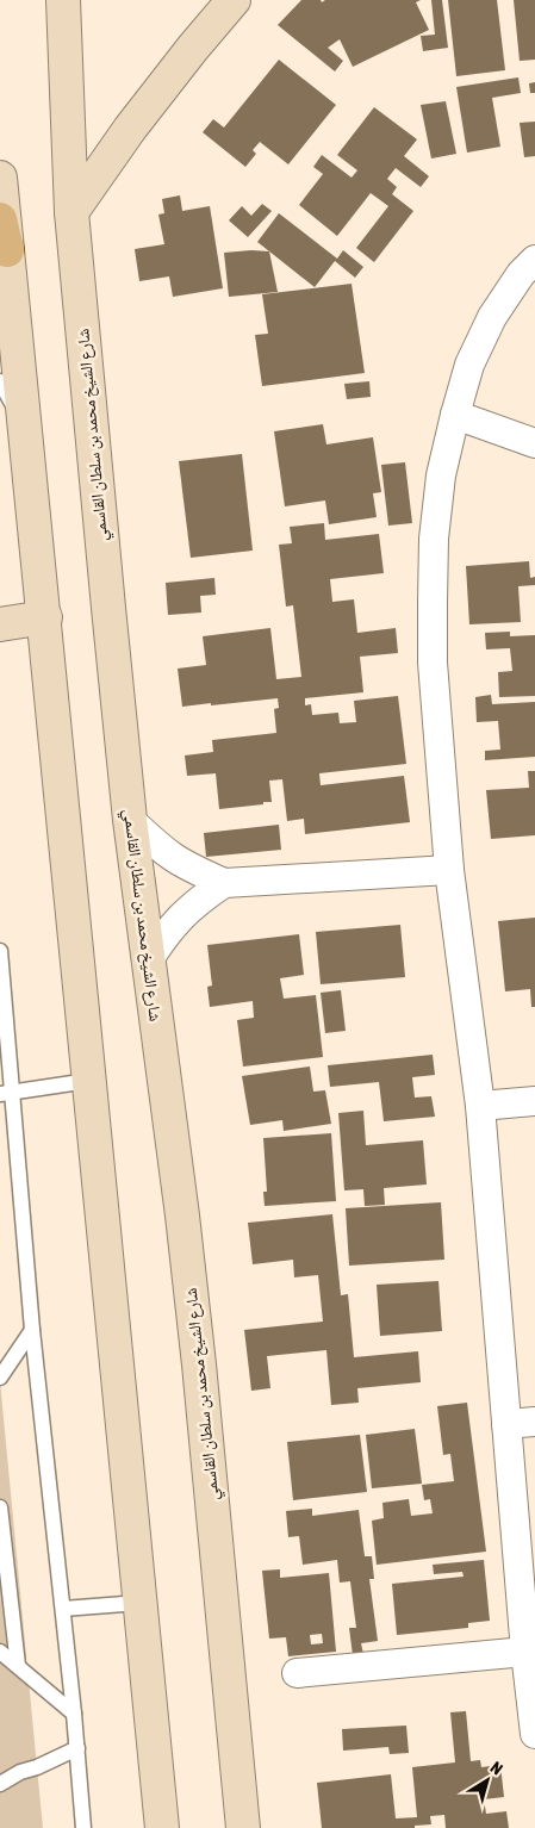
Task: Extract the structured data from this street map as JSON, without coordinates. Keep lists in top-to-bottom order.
{
  "streets": {
    "main road": ["شارع الشيخ محمد بن سلطان القاسمي"]
  },
  "north": "top right"
}
